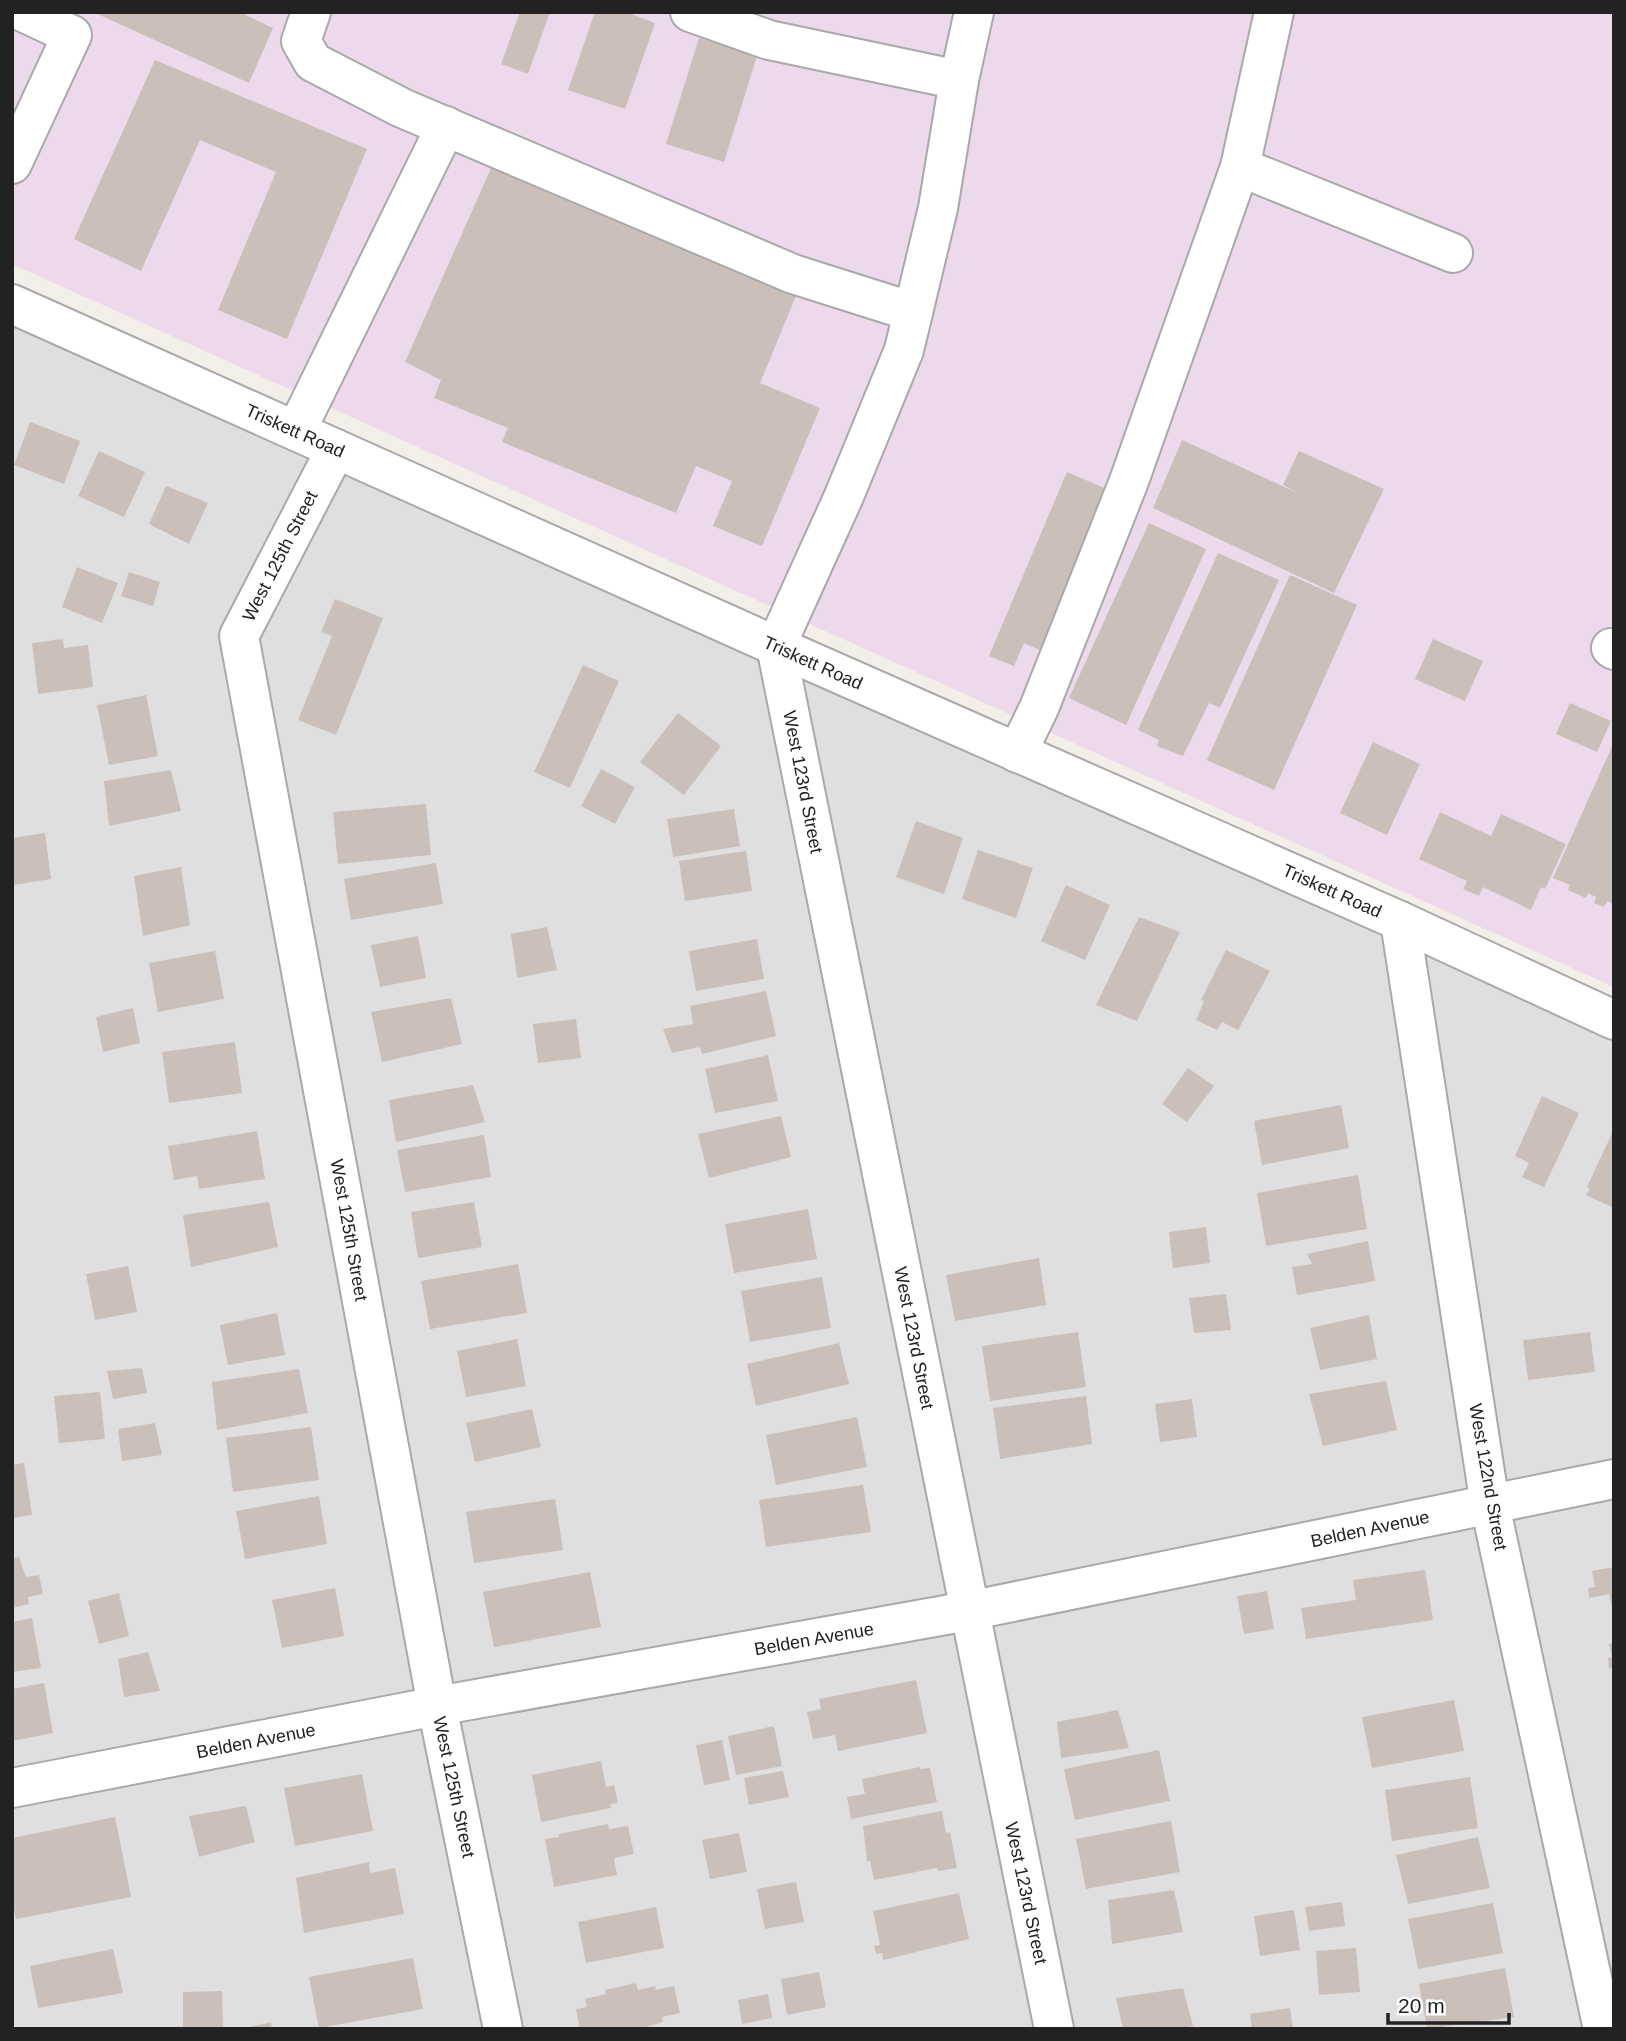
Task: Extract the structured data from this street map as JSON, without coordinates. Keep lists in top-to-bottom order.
{
  "streets": {
    "street": [
      "Triskett Road",
      "West 125th Street",
      "West 123rd Street",
      "West 122nd Street",
      "Belden Avenue"
    ]
  },
  "crossings": [
    ["Triskett Road", "West 125th Street"],
    ["Triskett Road", "West 123rd Street"],
    ["Triskett Road", "West 122nd Street"],
    ["West 125th Street", "Belden Avenue"],
    ["West 123rd Street", "Belden Avenue"],
    ["West 122nd Street", "Belden Avenue"]
  ],
  "scale_bar": "20 m"
}
